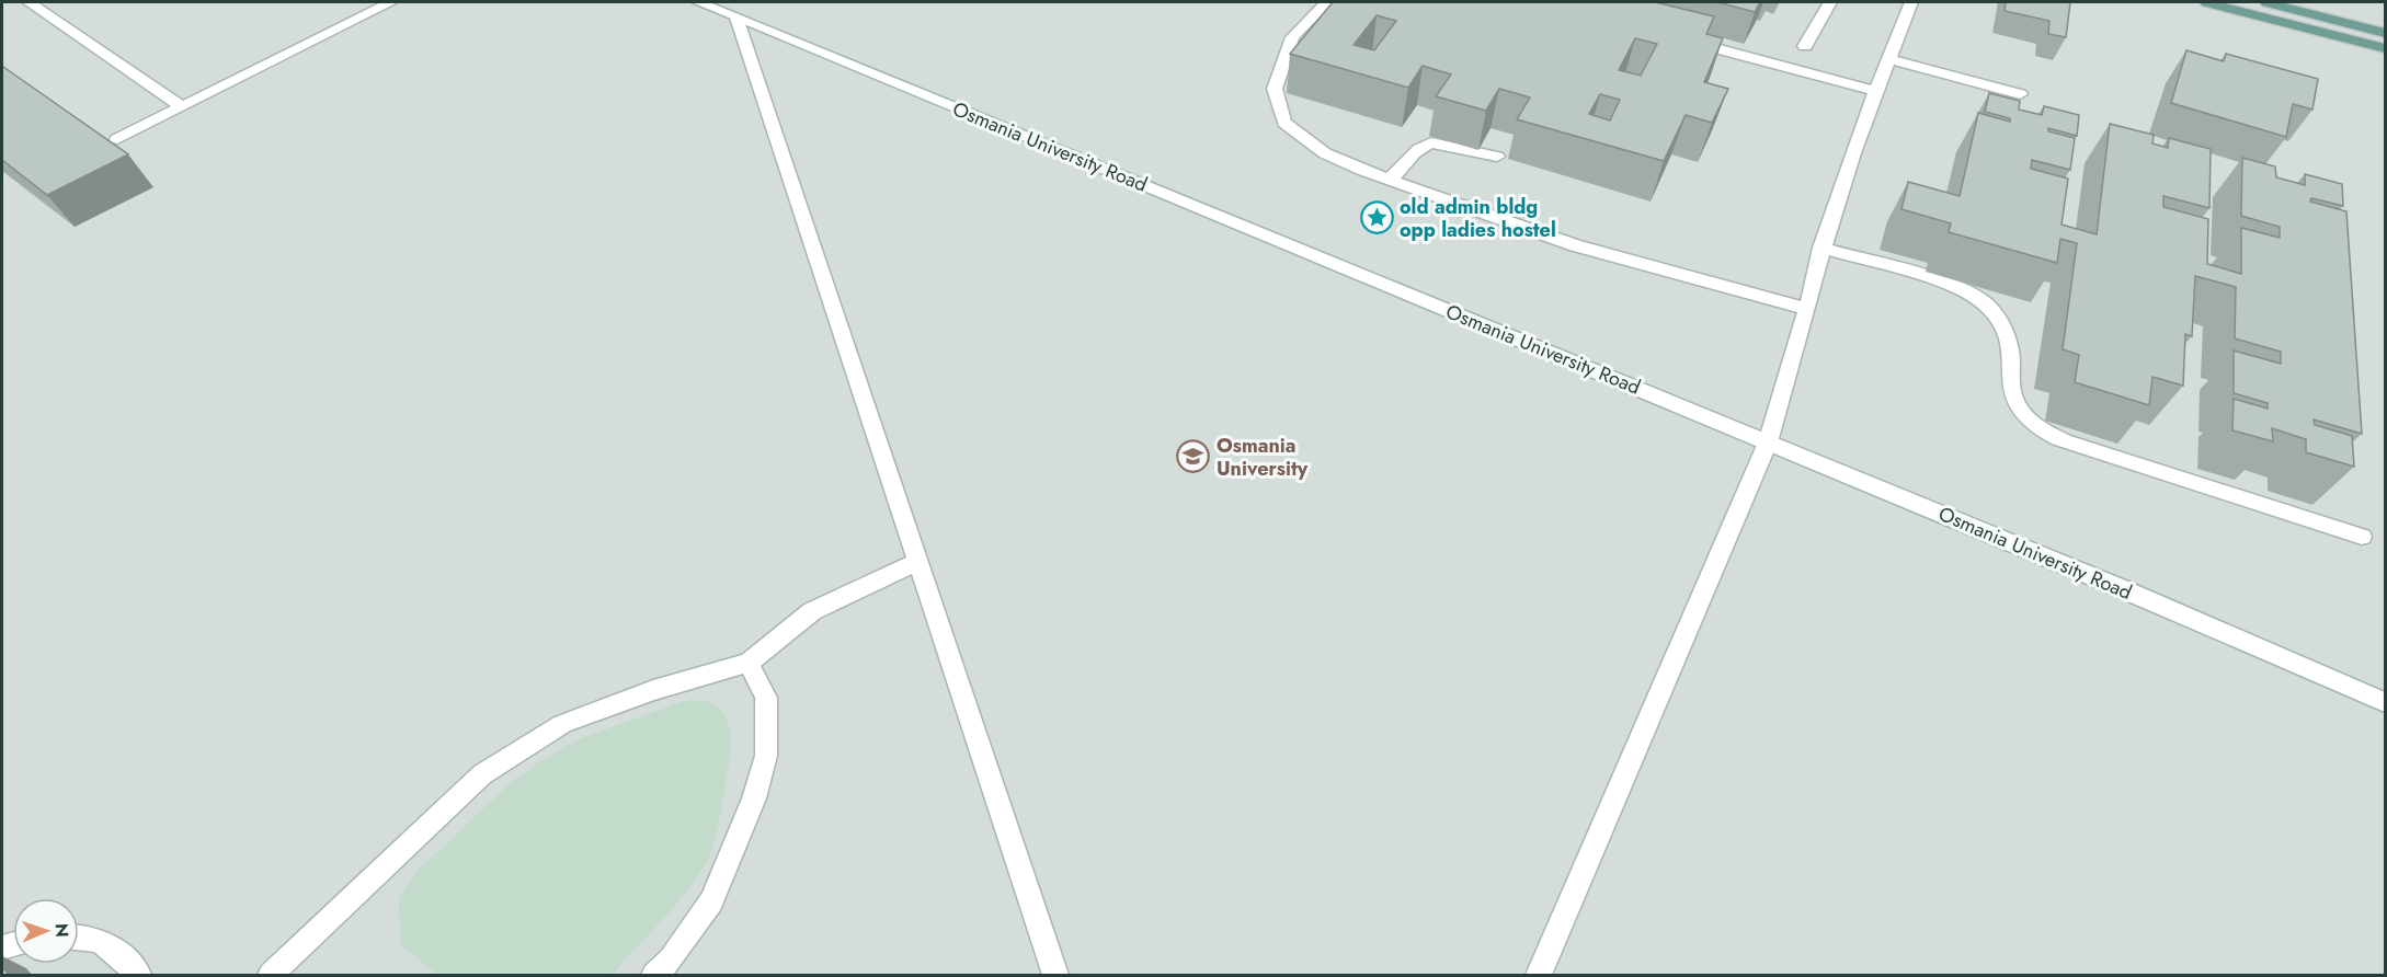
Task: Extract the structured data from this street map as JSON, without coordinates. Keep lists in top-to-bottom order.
{
  "streets": {
    "main road": ["Osmania University Road"]
  },
  "places": {
    "place": ["old admin bldg opp ladies hostel"],
    "school or university": ["Osmania University"]
  },
  "north": "right"
}
